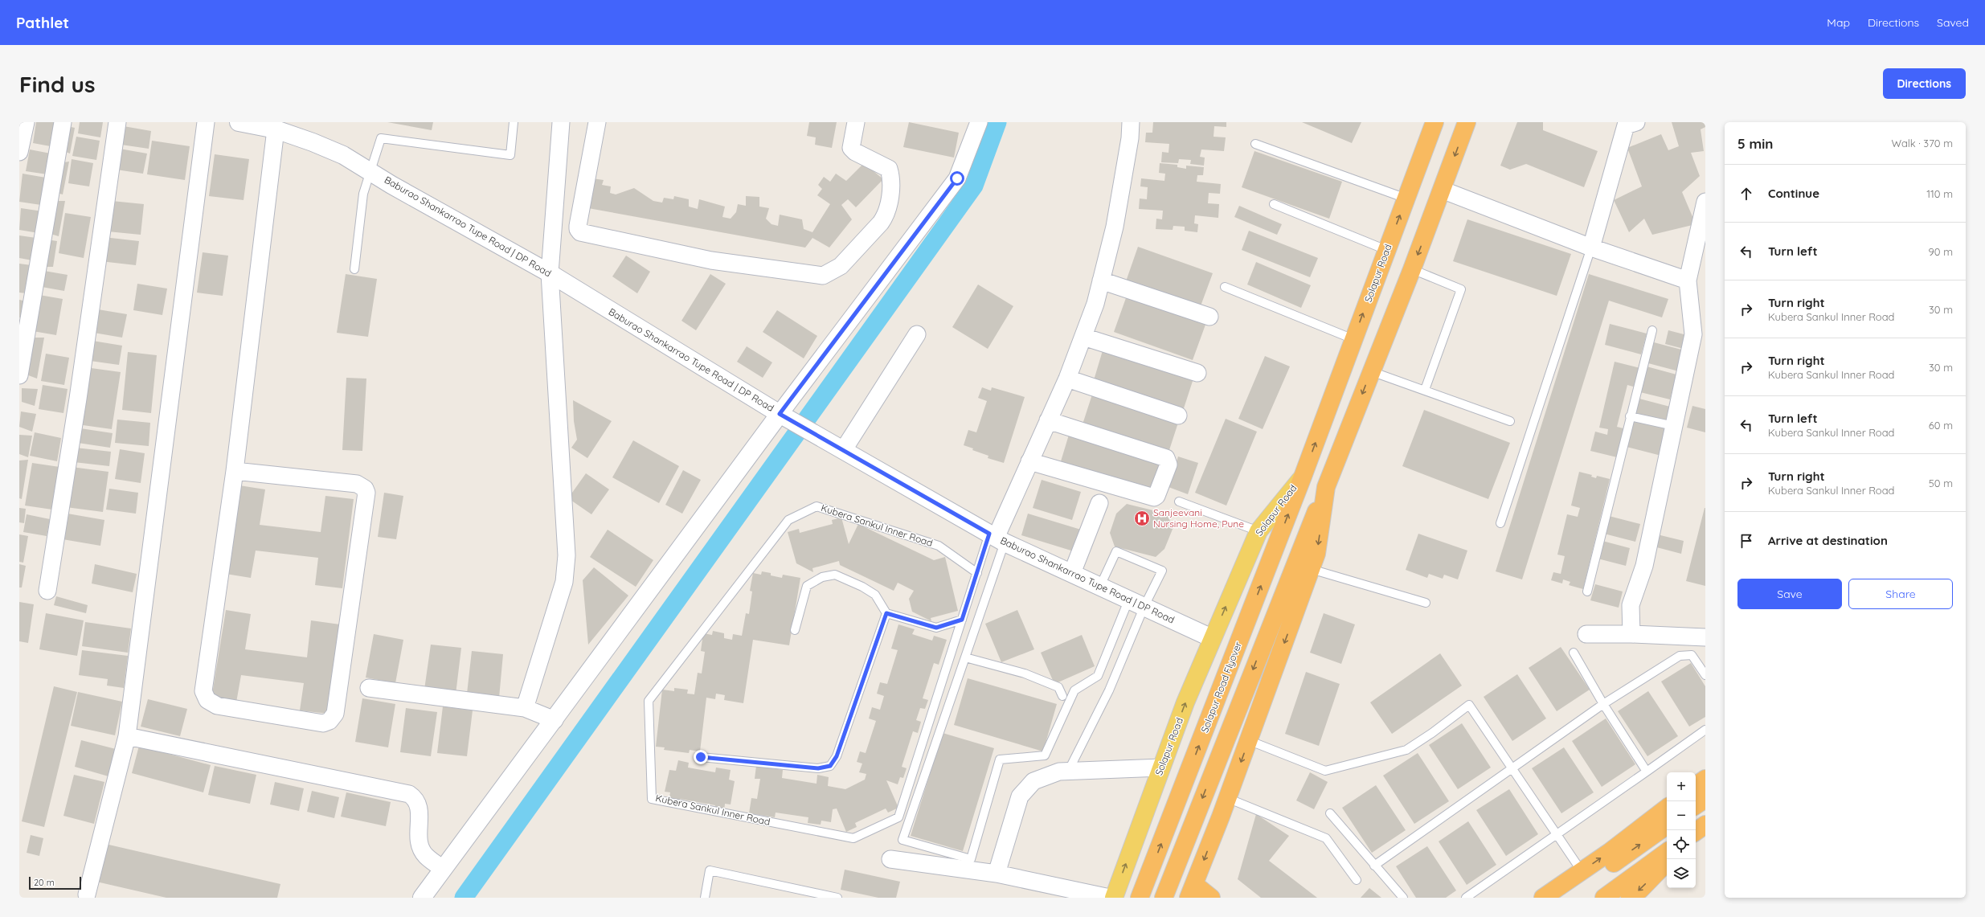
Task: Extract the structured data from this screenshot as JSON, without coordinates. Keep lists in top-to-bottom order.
{
  "streets": {
    "highway": ["Solapur Road", "Solapur Road Flyover"],
    "street": ["Baburao Shankarrao Tupe Road | DP Road"],
    "lane": ["Kubera Sankul Inner Road"]
  },
  "crossings": [
    ["Baburao Shankarrao Tupe Road | DP Road", "Solapur Road"],
    ["Baburao Shankarrao Tupe Road | DP Road", "Kubera Sankul Inner Road"],
    ["Solapur Road", "Solapur Road Flyover"]
  ],
  "places": {
    "hospital": ["Sanjeevani Nursing Home, Pune"]
  },
  "scale_bar": "20 m",
  "page": {
    "header": "Pathlet",
    "nav": ["Map", "Directions", "Saved"],
    "buttons": [
      "Directions",
      ["Save", "Share"]
    ],
    "title": "Find us",
    "heading": ["5 min", "Walk · 370 m"],
    "list": [
      ["Continue", "110 m"],
      ["Turn left", "90 m"],
      ["Turn right", "Kubera Sankul Inner Road", "30 m"],
      ["Turn right", "Kubera Sankul Inner Road", "30 m"],
      ["Turn left", "Kubera Sankul Inner Road", "60 m"],
      ["Turn right", "Kubera Sankul Inner Road", "50 m"],
      "Arrive at destination"
    ],
    "map_buttons": ["+", "−"],
    "scale": "20 m"
  }
}
